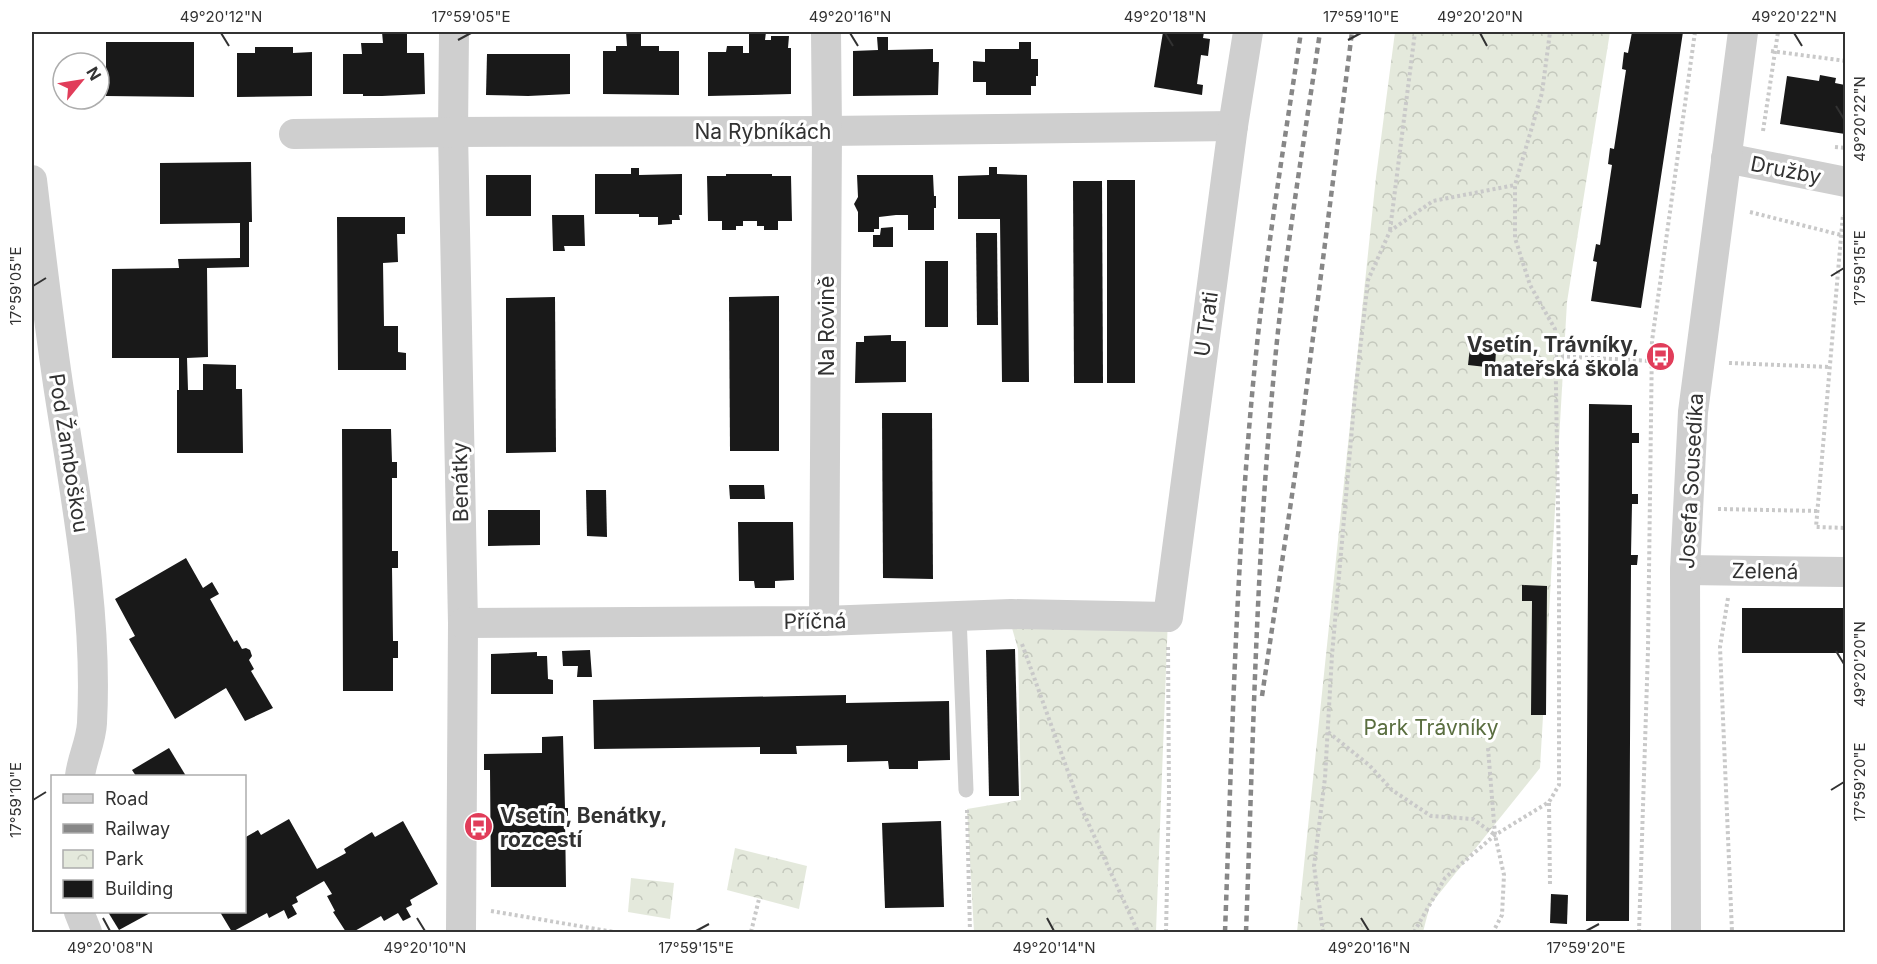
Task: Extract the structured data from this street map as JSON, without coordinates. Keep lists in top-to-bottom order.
{
  "streets": {
    "street": [
      "Na Rybníkách",
      "Družby",
      "U Trati",
      "Na Rovině",
      "Pod Žamboškou",
      "Josefa Sousedíka",
      "Benátky",
      "Zelená",
      "Příčná"
    ]
  },
  "crossings": [
    ["Na Rybníkách", "U Trati"],
    ["Na Rybníkách", "Na Rovině"],
    ["Na Rybníkách", "Benátky"],
    ["Družby", "Josefa Sousedíka"],
    ["U Trati", "Příčná"],
    ["Na Rovině", "Příčná"],
    ["Josefa Sousedíka", "Zelená"],
    ["Benátky", "Příčná"]
  ],
  "parks": ["Park Trávníky"],
  "places": {
    "bus stop": ["Vsetín, Trávníky, mateřská škola", "Vsetín, Benátky, rozcestí"]
  },
  "legend": [
    "Road",
    "Railway",
    "Park",
    "Building"
  ],
  "north": "top right",
  "coordinates": [
    "49°20'12\"N",
    "17°59'05\"E",
    "49°20'16\"N",
    "49°20'18\"N",
    "17°59'10\"E",
    "49°20'20\"N",
    "49°20'22\"N",
    "17°59'15\"E",
    "17°59'20\"E",
    "49°20'08\"N",
    "49°20'10\"N",
    "49°20'14\"N"
  ]
}
